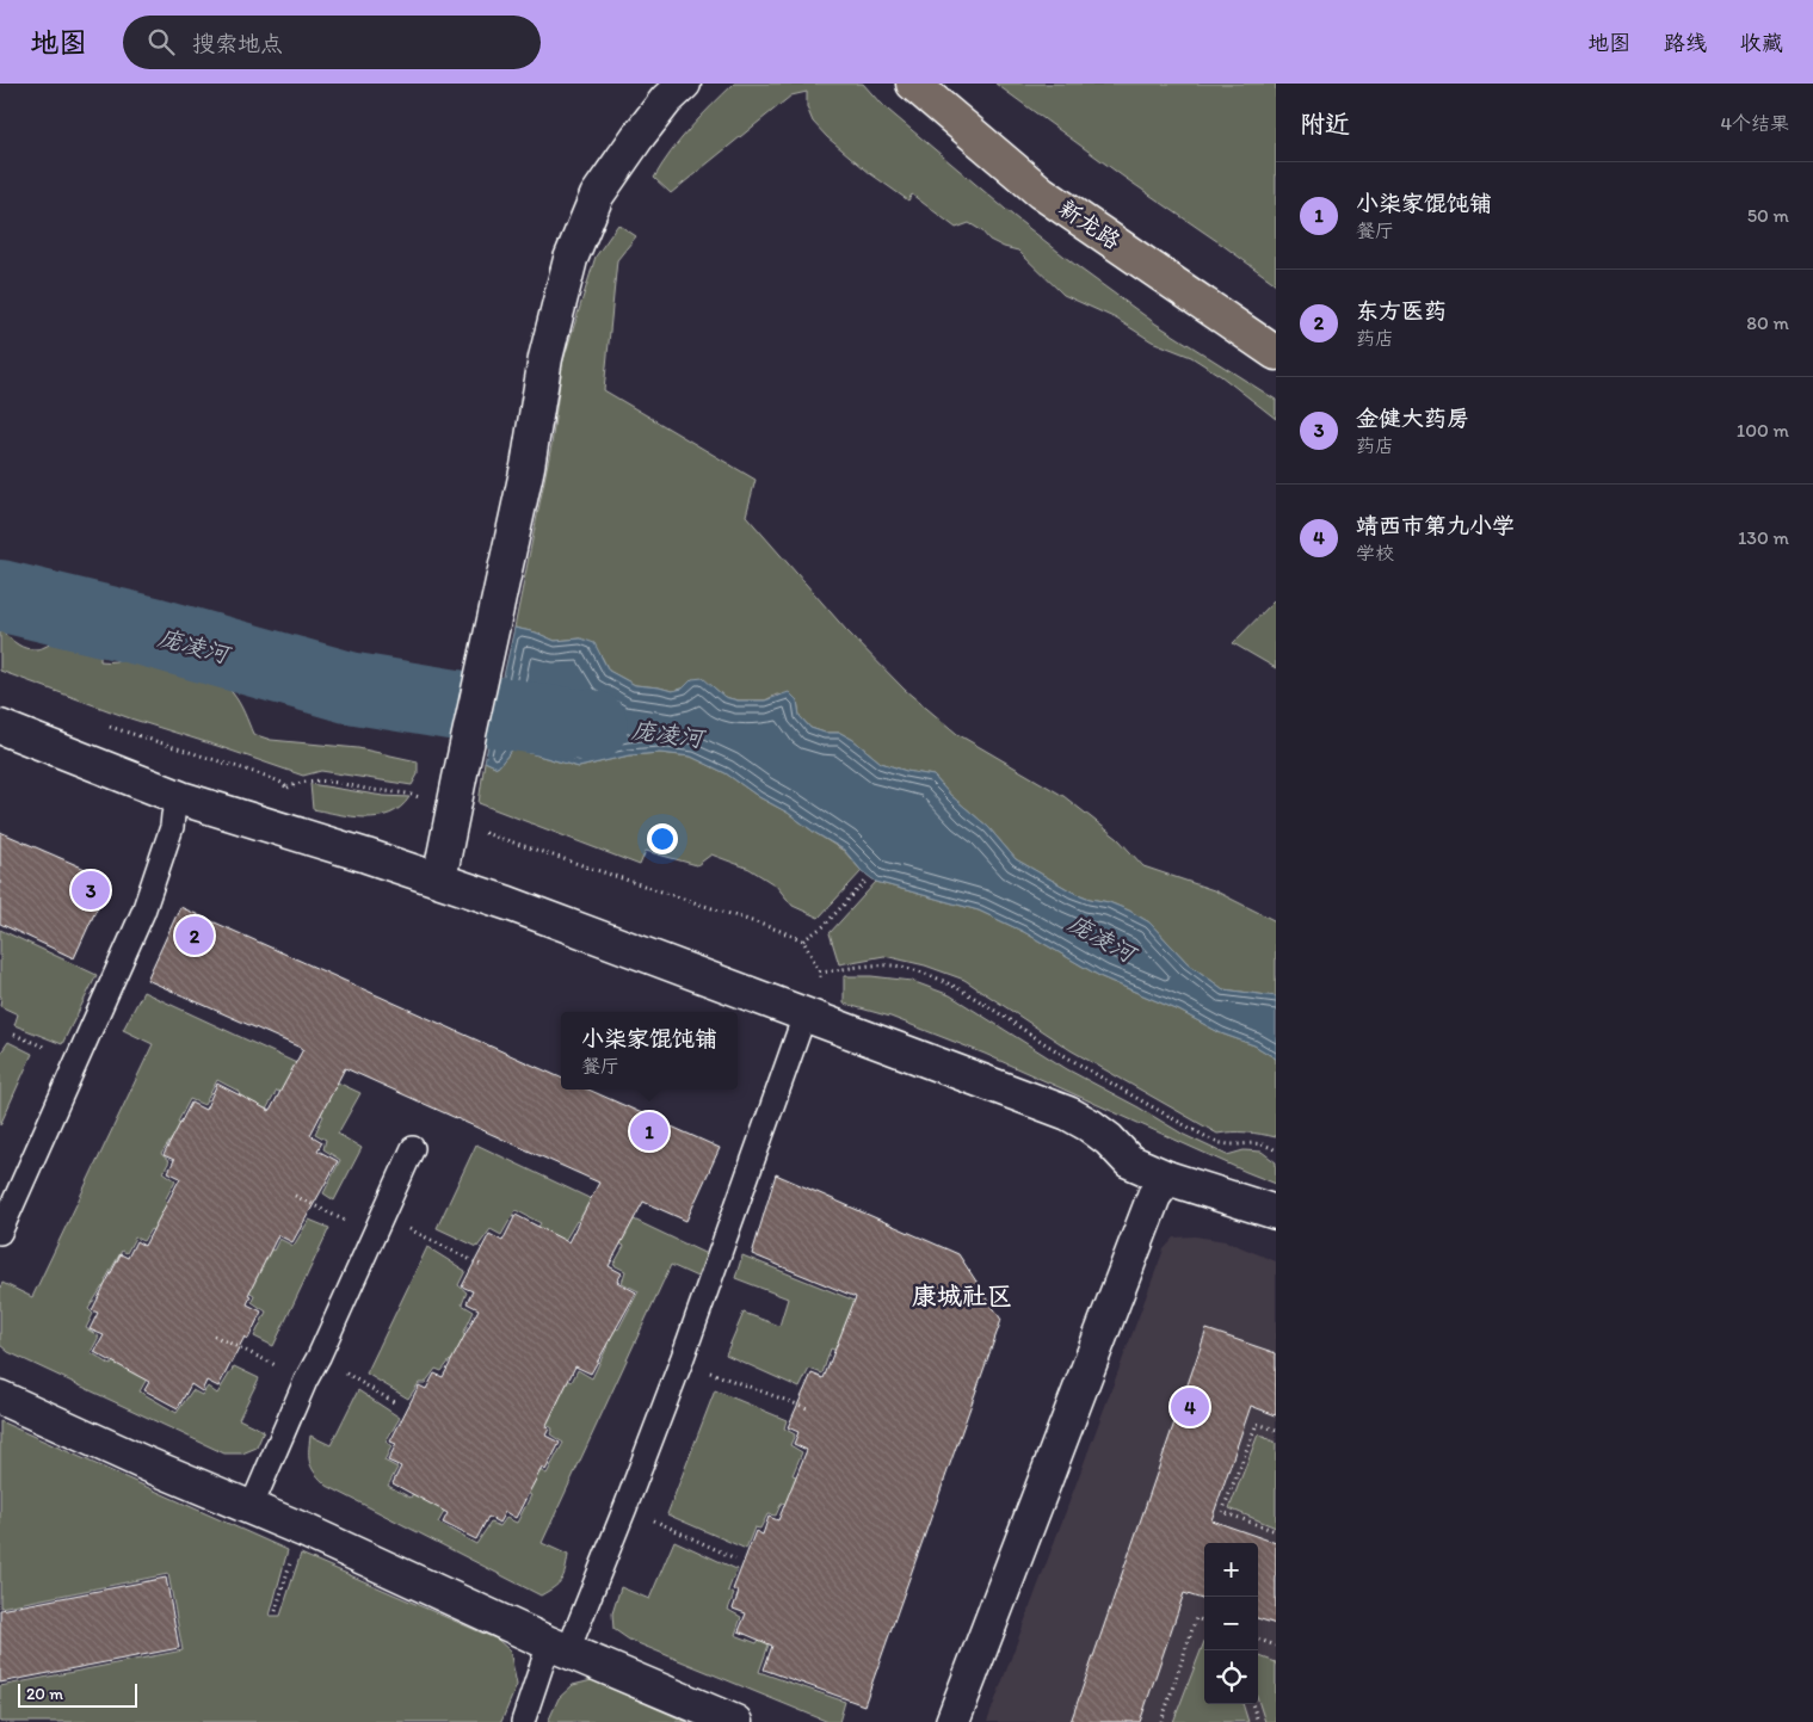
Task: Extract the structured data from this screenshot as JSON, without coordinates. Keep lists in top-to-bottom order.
{
  "streets": {
    "main road": ["新龙路"]
  },
  "districts": ["康城社区"],
  "water": ["庞凌河"],
  "scale_bar": "20 m",
  "page": {
    "header": "地图",
    "search": "搜索地点",
    "nav": ["地图", "路线", "收藏"],
    "heading": ["附近", "4个结果"],
    "list": [
      {
        "mark": "1",
        "name": "小柒家馄饨铺",
        "note": "餐厅",
        "value": "50 m"
      },
      {
        "mark": "2",
        "name": "东方医药",
        "note": "药店",
        "value": "80 m"
      },
      {
        "mark": "3",
        "name": "金健大药房",
        "note": "药店",
        "value": "100 m"
      },
      {
        "mark": "4",
        "name": "靖西市第九小学",
        "note": "学校",
        "value": "130 m"
      }
    ],
    "pins": [
      "3",
      "2",
      "1",
      "4"
    ],
    "popup": ["小柒家馄饨铺", "餐厅"],
    "map_buttons": ["+", "−"],
    "scale": "20 m"
  }
}
